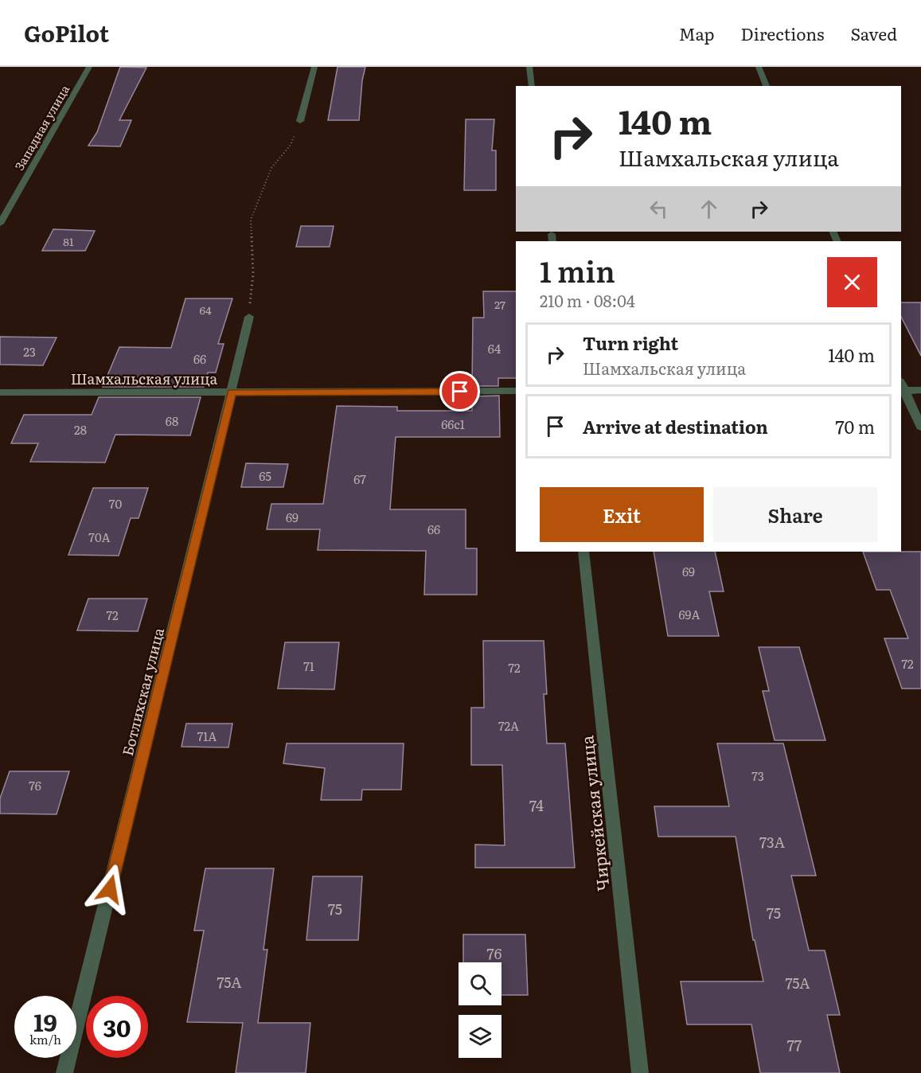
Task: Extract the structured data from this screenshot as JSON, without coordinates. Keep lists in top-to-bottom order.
{
  "streets": {
    "street": [
      "Западная улица",
      "Шамхальская улица",
      "Ботлихская улица",
      "Чиркейская улица"
    ]
  },
  "crossings": [
    ["Шамхальская улица", "Ботлихская улица"]
  ],
  "house_numbers": [
    "81",
    "27",
    "64",
    "64",
    "23",
    "66",
    "68",
    "66с1",
    "28",
    "65",
    "67",
    "70",
    "69",
    "66",
    "70А",
    "69",
    "69А",
    "72",
    "72",
    "71",
    "72",
    "72А",
    "71А",
    "73",
    "76",
    "74",
    "73А",
    "75",
    "75",
    "76",
    "75А",
    "75А",
    "77"
  ],
  "page": {
    "header": "GoPilot",
    "nav": ["Map", "Directions", "Saved"],
    "turn": ["140 m", "Шамхальская улица"],
    "heading": ["1 min", "210 m · 08:04"],
    "list": [
      {
        "name": "Turn right",
        "note": "Шамхальская улица",
        "value": "140 m"
      },
      {
        "name": "Arrive at destination",
        "value": "70 m"
      }
    ],
    "buttons": ["Exit", "Share"],
    "speed": "19 km/h",
    "limit": "30"
  }
}
